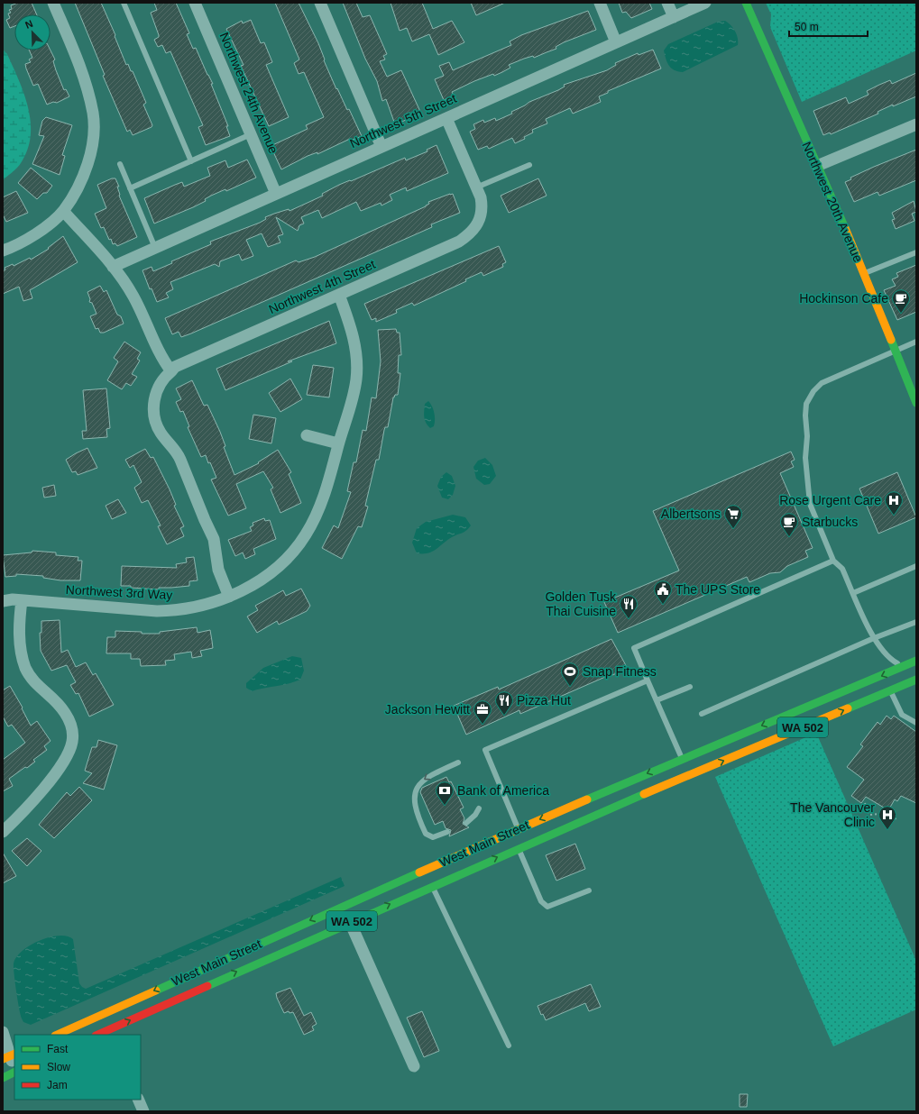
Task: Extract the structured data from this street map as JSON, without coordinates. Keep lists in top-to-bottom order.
{
  "streets": {
    "main road": ["Northwest 20th Avenue", "WA 502", "West Main Street"],
    "street": [
      "Northwest 24th Avenue",
      "Northwest 5th Street",
      "Northwest 4th Street",
      "Northwest 3rd Way"
    ]
  },
  "crossings": [
    ["Northwest 24th Avenue", "Northwest 5th Street"],
    ["Northwest 4th Street", "Northwest 3rd Way"]
  ],
  "places": {
    "cafe": ["Hockinson Cafe", "Starbucks"],
    "hospital": ["Rose Urgent Care", "The Vancouver Clinic"],
    "supermarket": ["Albertsons"],
    "public building": ["The UPS Store"],
    "restaurant": ["Golden Tusk Thai Cuisine", "Pizza Hut"],
    "sports": ["Snap Fitness"],
    "office": ["Jackson Hewitt"],
    "bank": ["Bank of America"]
  },
  "legend": ["Fast", "Slow", "Jam"],
  "scale_bar": "50 m",
  "north": "top left"
}
